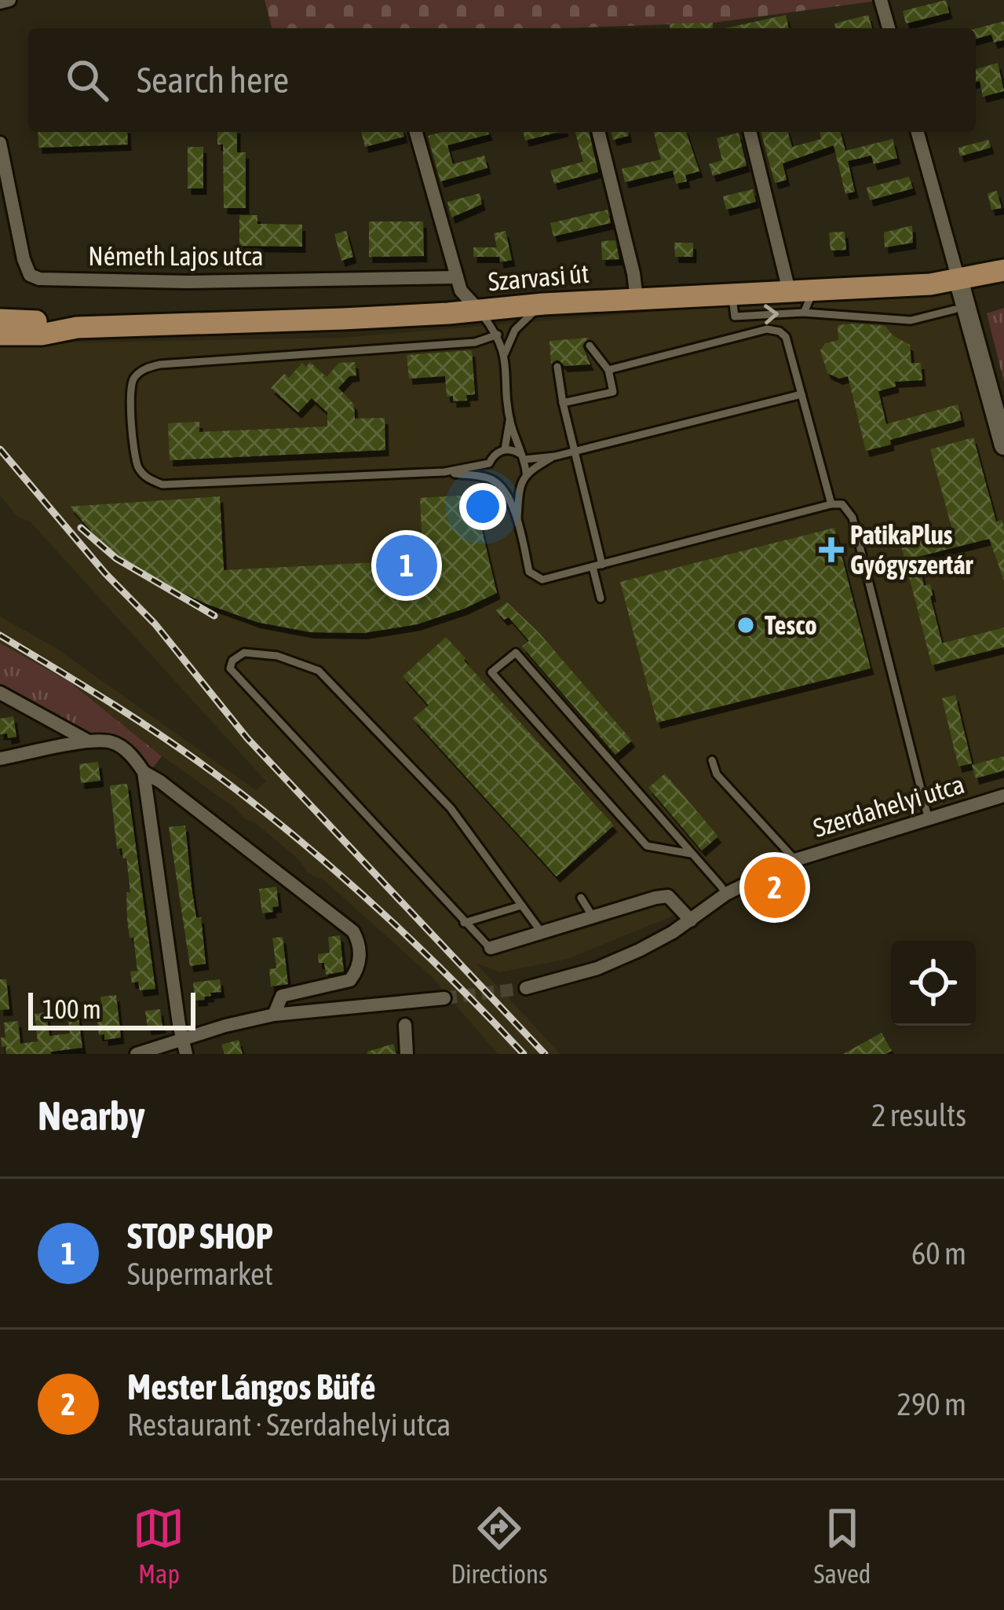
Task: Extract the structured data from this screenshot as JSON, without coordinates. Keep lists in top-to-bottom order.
{
  "streets": {
    "main road": ["Szarvasi út"],
    "street": ["Németh Lajos utca", "Szerdahelyi utca"]
  },
  "places": {
    "health": ["PatikaPlus Gyógyszertár"],
    "other": ["Tesco"]
  },
  "scale_bar": "100 m",
  "page": {
    "search": "Search here",
    "pins": ["1", "2"],
    "scale": "100 m",
    "heading": ["Nearby", "2 results"],
    "list": [
      {
        "mark": "1",
        "name": "STOP SHOP",
        "note": "Supermarket",
        "value": "60 m"
      },
      {
        "mark": "2",
        "name": "Mester Lángos Büfé",
        "note": "Restaurant · Szerdahelyi utca",
        "value": "290 m"
      }
    ],
    "nav": ["Map", "Directions", "Saved"]
  }
}
